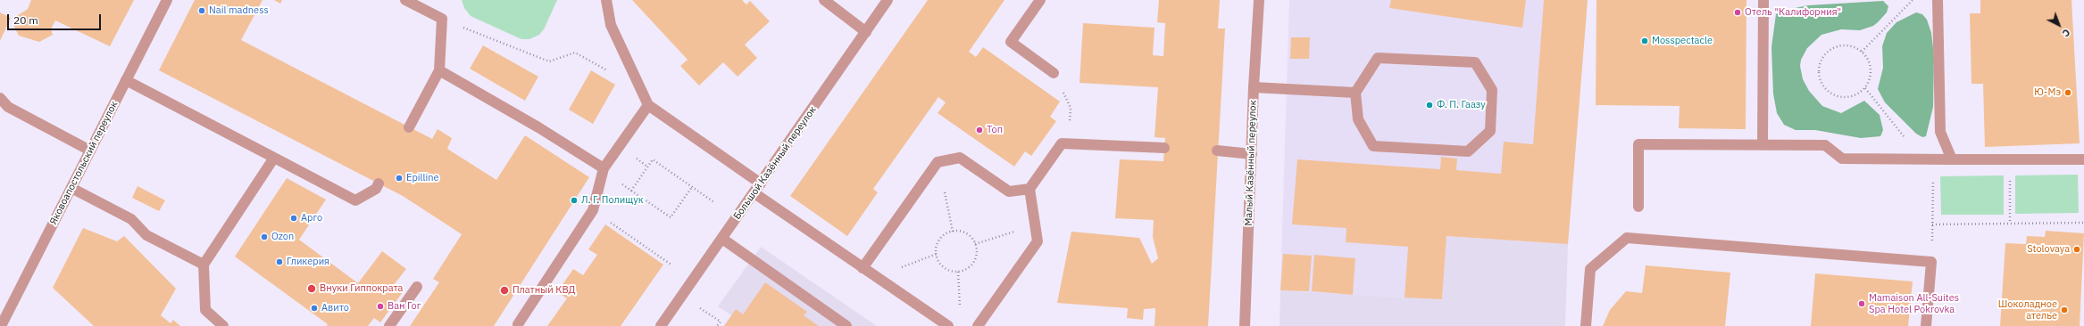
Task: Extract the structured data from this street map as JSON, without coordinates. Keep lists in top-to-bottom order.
{
  "streets": {
    "street": ["Яковоапостольский переулок", "Большой Казённый переулок", "Малый Казённый переулок"]
  },
  "places": [
    "Nail madness",
    "Отель \"Калифорния\"",
    "Mosspectacle",
    "Ю-Мэ",
    "Ф. П. Гаазу",
    "Топ",
    "Epilline",
    "Л. Г. Полищук",
    "Арго",
    "Ozon",
    "Stolovaya",
    "Гликерия",
    "Внуки Гиппократа",
    "Платный КВД",
    "Mamaison All-Suites Spa Hotel Pokrovka",
    "Ван Гог",
    "Авито",
    "Шоколадное ателье"
  ],
  "scale_bar": "20 m",
  "north": "bottom right"
}
